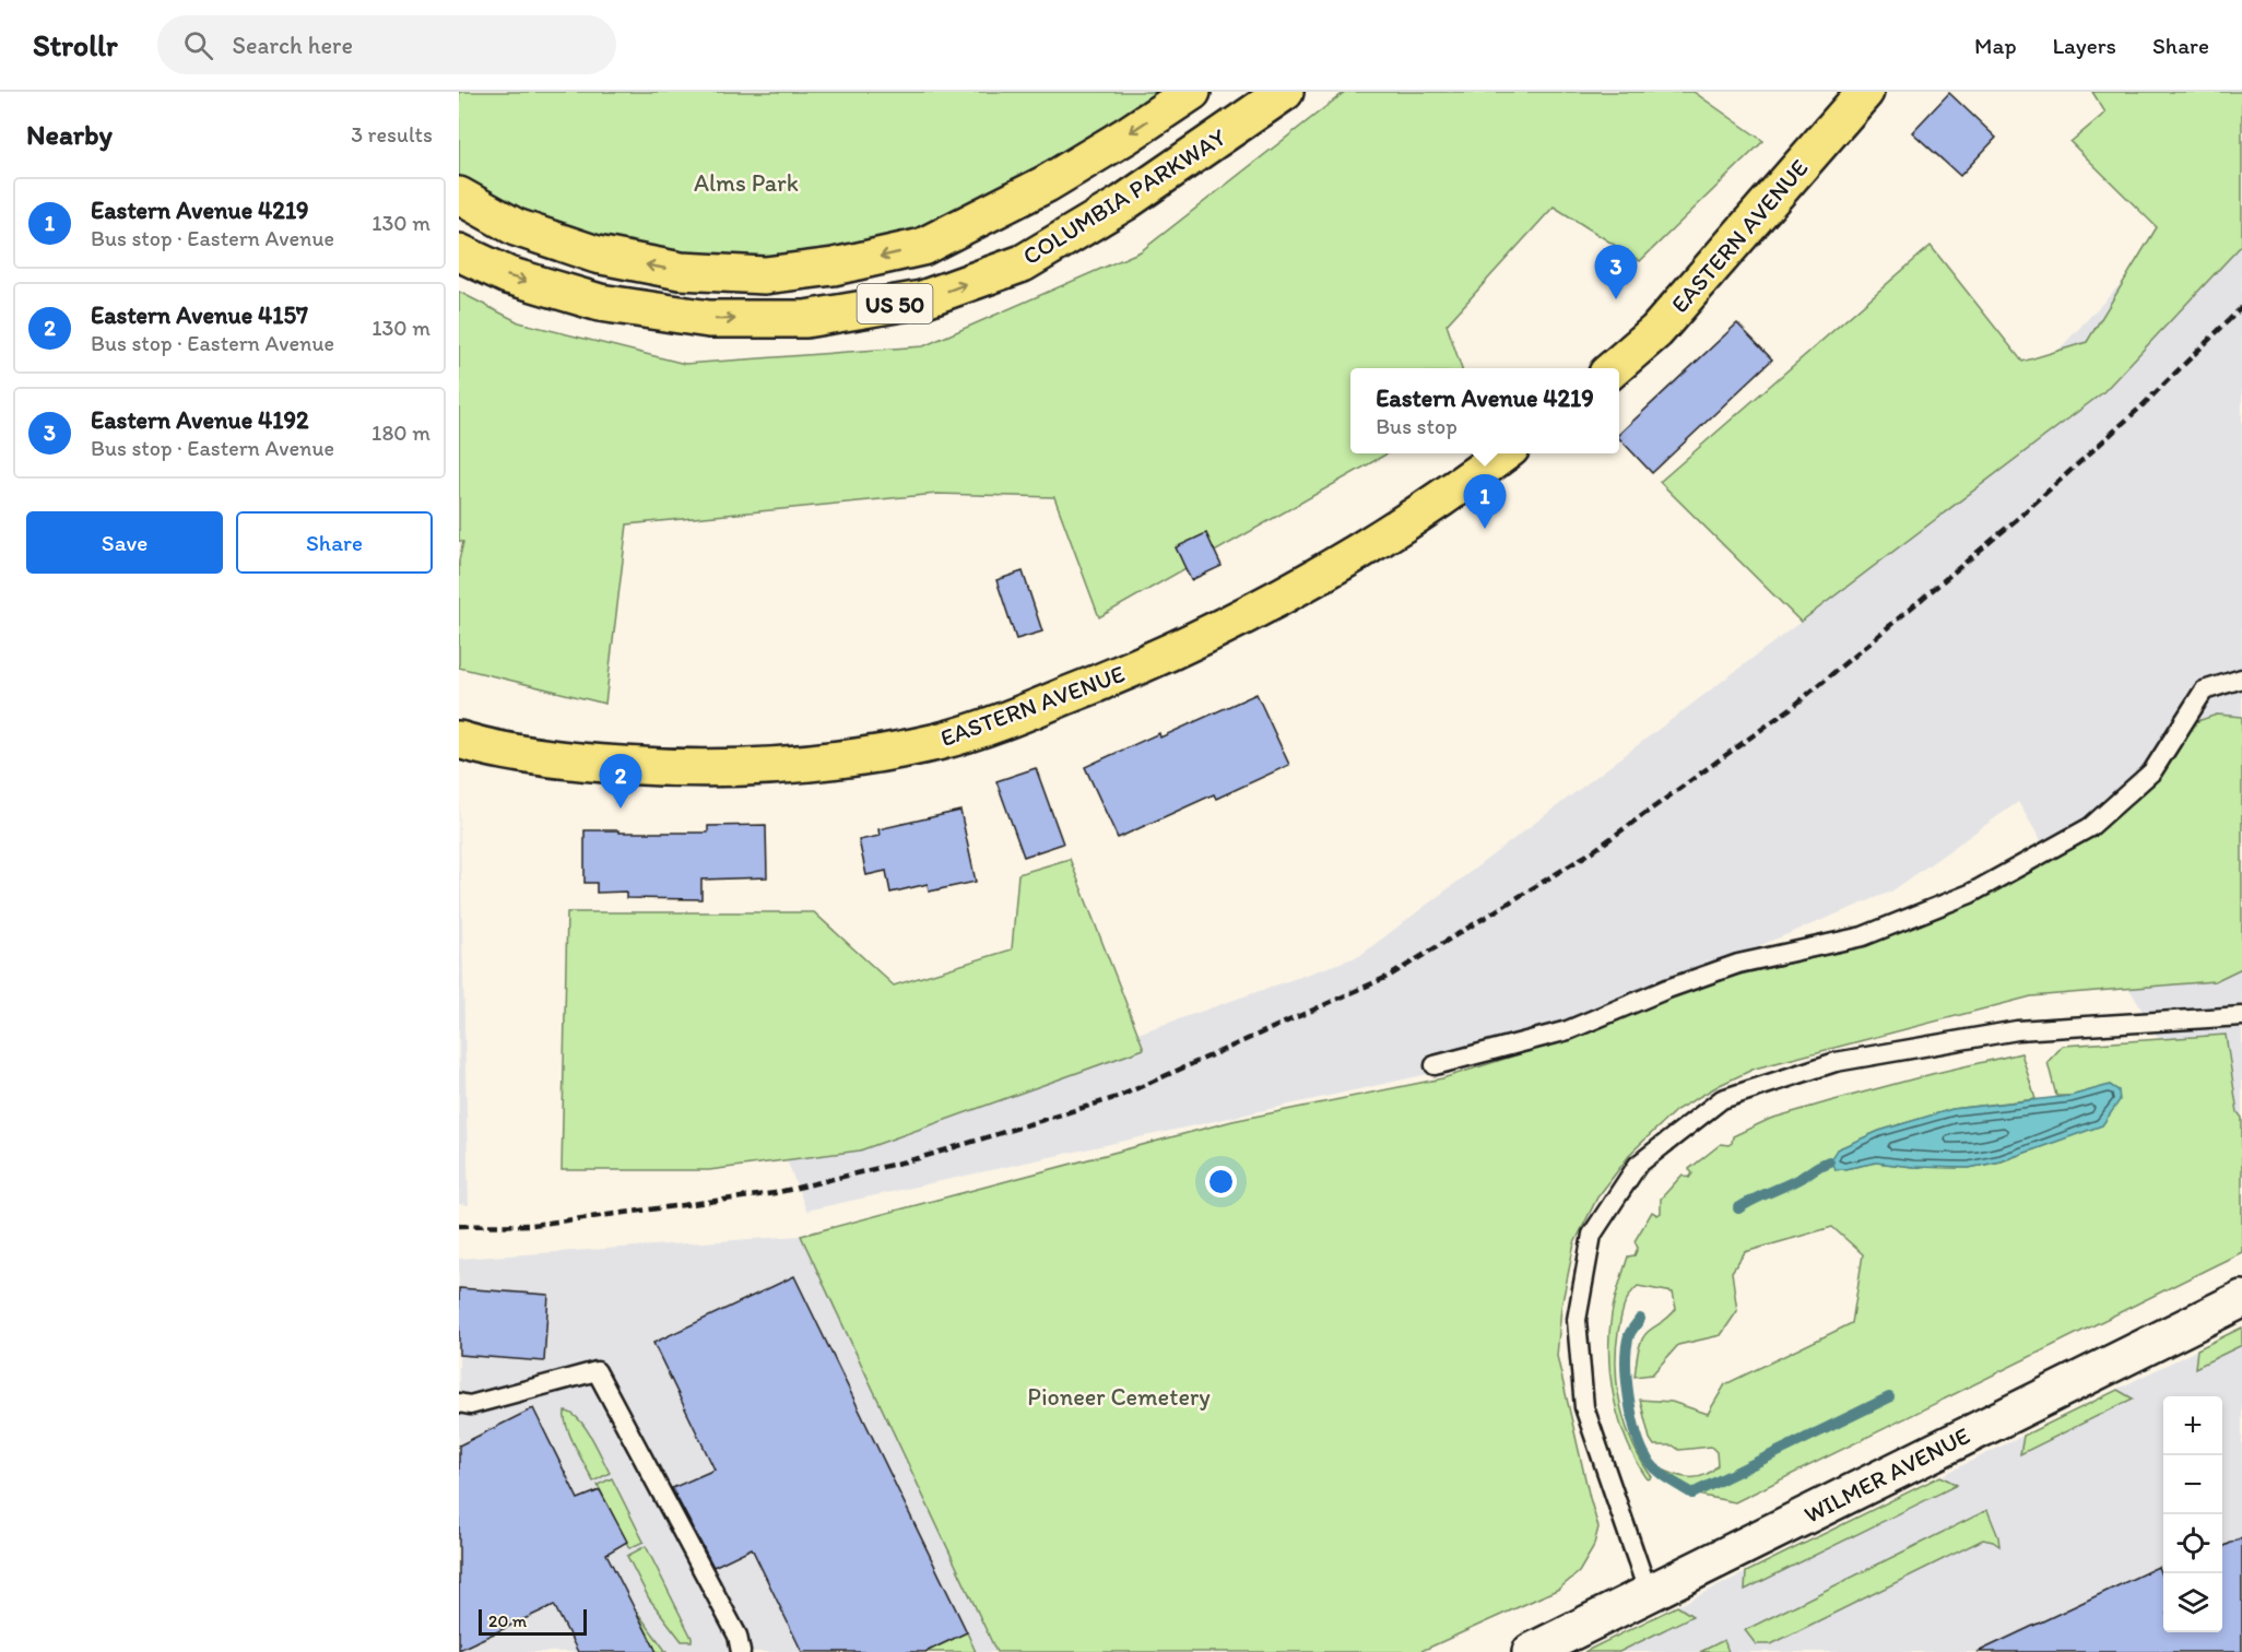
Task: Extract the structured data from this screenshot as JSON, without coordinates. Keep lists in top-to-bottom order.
{
  "streets": {
    "main road": ["COLUMBIA PARKWAY", "EASTERN AVENUE", "US 50"],
    "street": ["WILMER AVENUE"]
  },
  "parks": ["Alms Park", "Pioneer Cemetery"],
  "scale_bar": "20 m",
  "page": {
    "header": "Strollr",
    "search": "Search here",
    "nav": ["Map", "Layers", "Share"],
    "heading": ["Nearby", "3 results"],
    "list": [
      {
        "mark": "1",
        "name": "Eastern Avenue 4219",
        "note": "Bus stop · Eastern Avenue",
        "value": "130 m"
      },
      {
        "mark": "2",
        "name": "Eastern Avenue 4157",
        "note": "Bus stop · Eastern Avenue",
        "value": "130 m"
      },
      {
        "mark": "3",
        "name": "Eastern Avenue 4192",
        "note": "Bus stop · Eastern Avenue",
        "value": "180 m"
      }
    ],
    "pins": ["3", "1", "2"],
    "popup": ["Eastern Avenue 4219", "Bus stop"],
    "buttons": ["Save", "Share"],
    "map_buttons": ["+", "−"],
    "scale": "20 m"
  }
}
